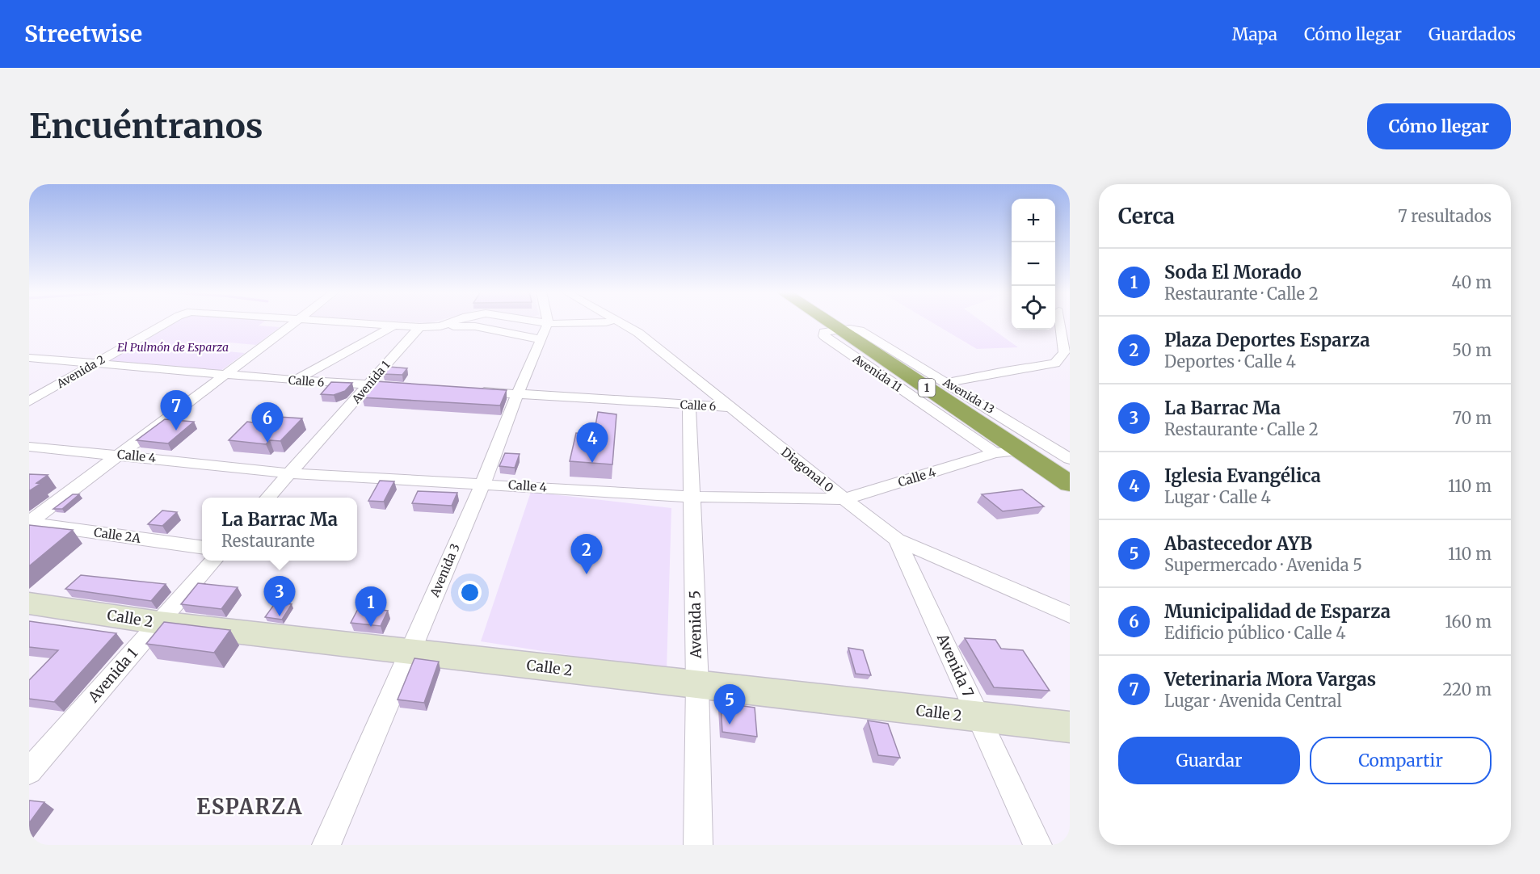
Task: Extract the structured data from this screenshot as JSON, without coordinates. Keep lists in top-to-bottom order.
{
  "streets": {
    "highway": ["1"],
    "street": [
      "Avenida 2",
      "Avenida 11",
      "Calle 6",
      "Avenida 1",
      "Avenida 13",
      "Calle 4",
      "Diagonal 0",
      "Calle 2A",
      "Avenida 3",
      "Calle 2",
      "Avenida 5",
      "Avenida 7"
    ]
  },
  "crossings": [
    ["Avenida 2", "Calle 6"],
    ["Avenida 11", "1"],
    ["Avenida 11", "Avenida 13"],
    ["Avenida 11", "Calle 4"],
    ["Calle 6", "Avenida 1"],
    ["Calle 6", "Diagonal 0"],
    ["Calle 6", "Avenida 3"],
    ["Calle 6", "Avenida 5"],
    ["Avenida 1", "Calle 4"],
    ["Avenida 1", "Calle 2"],
    ["1", "Avenida 13"],
    ["1", "Calle 4"],
    ["Calle 4", "Diagonal 0"],
    ["Calle 4", "Avenida 3"],
    ["Calle 4", "Avenida 5"],
    ["Diagonal 0", "Avenida 7"],
    ["Avenida 3", "Calle 2"],
    ["Calle 2", "Avenida 5"],
    ["Calle 2", "Avenida 7"]
  ],
  "districts": ["ESPARZA"],
  "parks": ["El Pulmón de Esparza"],
  "page": {
    "header": "Streetwise",
    "nav": ["Mapa", "Cómo llegar", "Guardados"],
    "buttons": [
      "Cómo llegar",
      ["Guardar", "Compartir"]
    ],
    "title": "Encuéntranos",
    "heading": ["Cerca", "7 resultados"],
    "map_buttons": ["+", "−"],
    "list": [
      {
        "mark": "1",
        "name": "Soda El Morado",
        "note": "Restaurante · Calle 2",
        "value": "40 m"
      },
      {
        "mark": "2",
        "name": "Plaza Deportes Esparza",
        "note": "Deportes · Calle 4",
        "value": "50 m"
      },
      {
        "mark": "3",
        "name": "La Barrac Ma",
        "note": "Restaurante · Calle 2",
        "value": "70 m"
      },
      {
        "mark": "4",
        "name": "Iglesia Evangélica",
        "note": "Lugar · Calle 4",
        "value": "110 m"
      },
      {
        "mark": "5",
        "name": "Abastecedor AYB",
        "note": "Supermercado · Avenida 5",
        "value": "110 m"
      },
      {
        "mark": "6",
        "name": "Municipalidad de Esparza",
        "note": "Edificio público · Calle 4",
        "value": "160 m"
      },
      {
        "mark": "7",
        "name": "Veterinaria Mora Vargas",
        "note": "Lugar · Avenida Central",
        "value": "220 m"
      }
    ],
    "pins": [
      "7",
      "6",
      "4",
      "2",
      "3",
      "1",
      "5"
    ],
    "popup": ["La Barrac Ma", "Restaurante"]
  }
}
